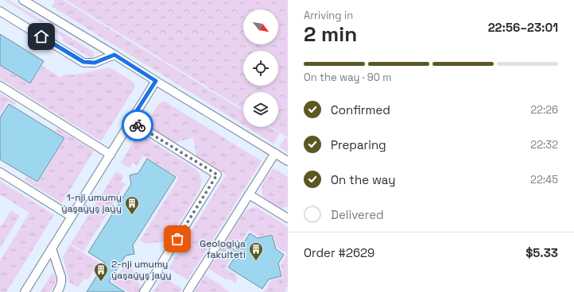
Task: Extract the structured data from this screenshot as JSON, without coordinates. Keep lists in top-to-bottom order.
{
  "places": {
    "building": ["1-nji umumy ýaşaýyş jaýy", "Geologiýa fakulteti", "2-nji umumy ýaşaýyş jaýy"]
  },
  "north": "bottom right",
  "page": {
    "heading": ["2 min", "Arriving in", "22:56–23:01"],
    "panel": ["Order #2629", "$5.33"],
    "bar": "On the way · 90 m",
    "list": [
      ["Confirmed", "22:26"],
      ["Preparing", "22:32"],
      ["On the way", "22:45"],
      "Delivered"
    ]
  }
}
